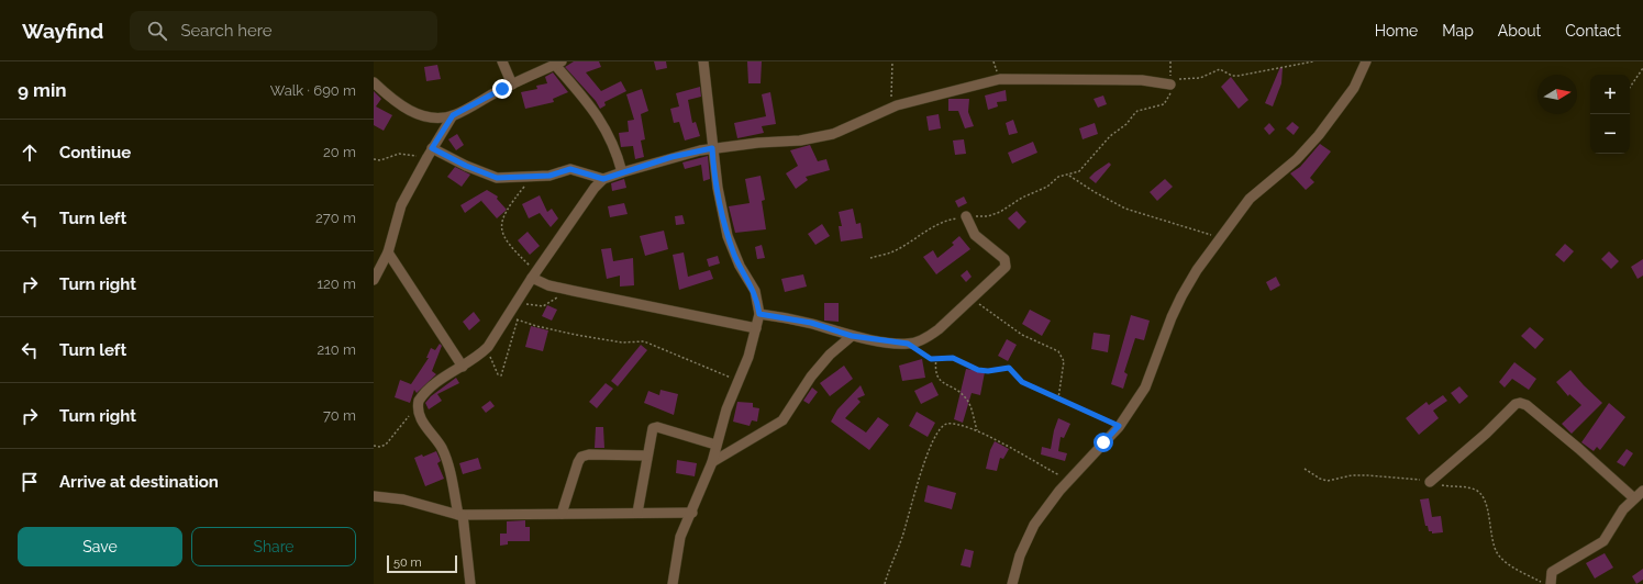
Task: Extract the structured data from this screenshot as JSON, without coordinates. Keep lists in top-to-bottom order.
{
  "scale_bar": "50 m",
  "north": "right",
  "page": {
    "header": "Wayfind",
    "search": "Search here",
    "nav": [
      "Home",
      "Map",
      "About",
      "Contact"
    ],
    "heading": ["9 min", "Walk · 690 m"],
    "map_buttons": ["+", "−"],
    "list": [
      ["Continue", "20 m"],
      ["Turn left", "270 m"],
      ["Turn right", "120 m"],
      ["Turn left", "210 m"],
      ["Turn right", "70 m"],
      "Arrive at destination"
    ],
    "buttons": ["Save", "Share"],
    "scale": "50 m"
  }
}
